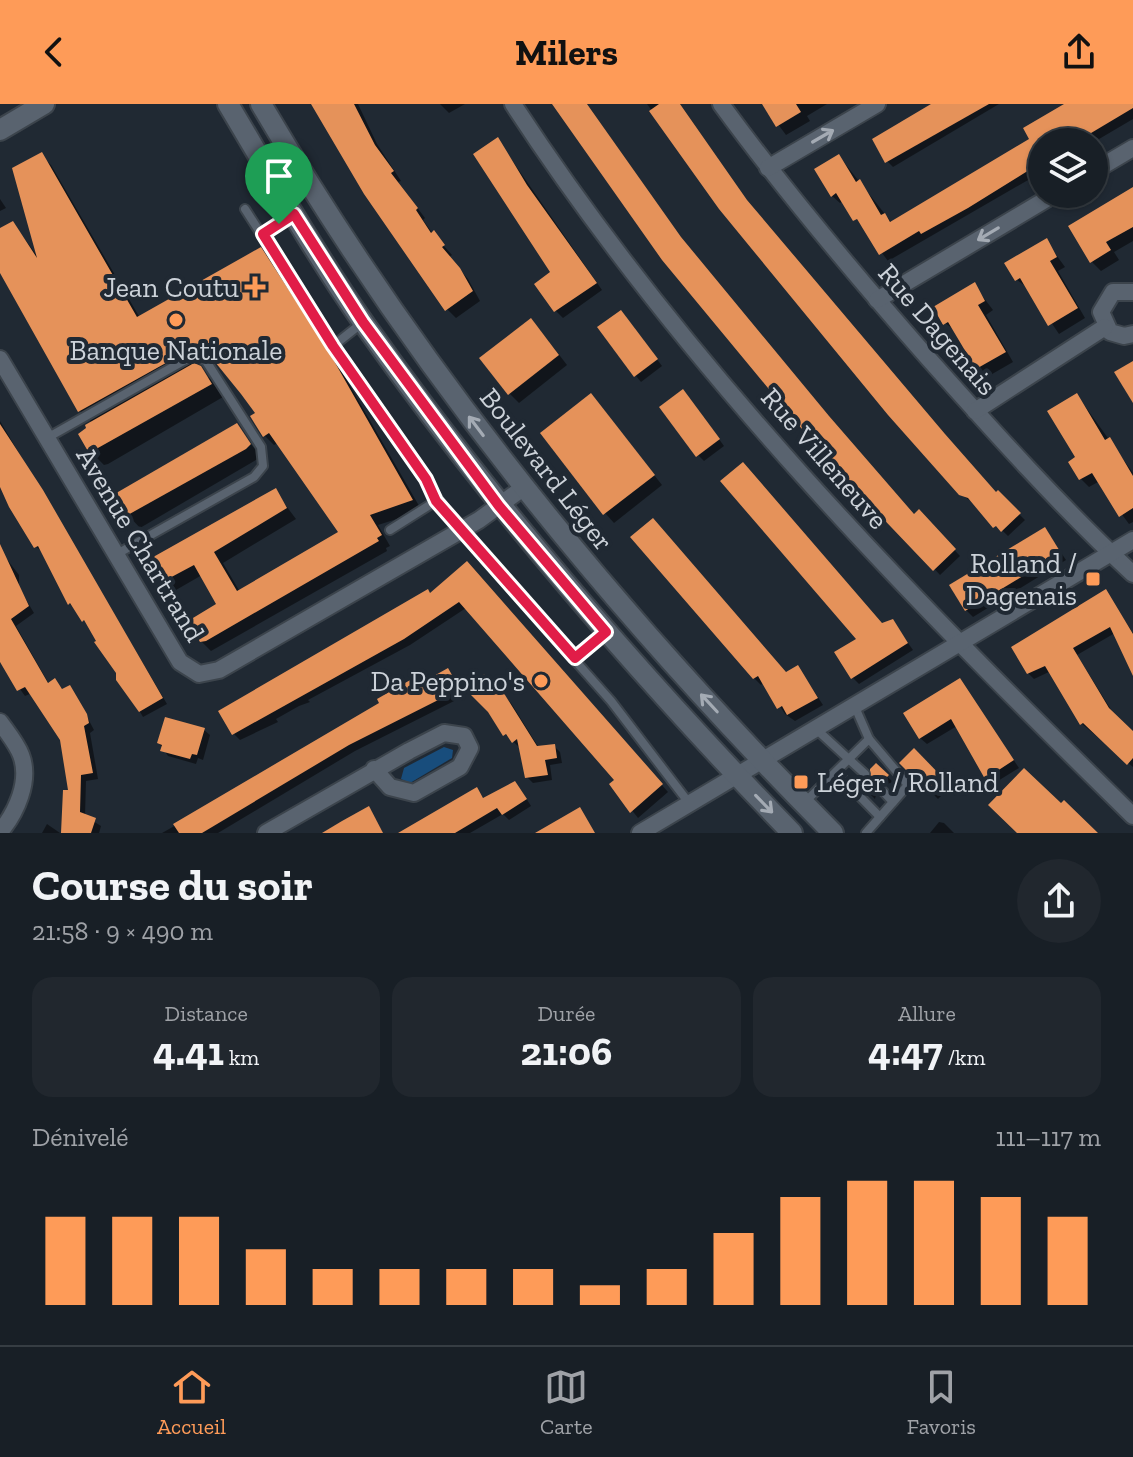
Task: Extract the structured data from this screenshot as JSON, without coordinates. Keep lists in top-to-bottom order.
{
  "streets": {
    "main road": ["Boulevard Léger"],
    "street": ["Rue Dagenais", "Rue Villeneuve", "Avenue Chartrand"]
  },
  "crossings": [
    ["Boulevard Léger", "Avenue Chartrand"]
  ],
  "places": {
    "health": ["Jean Coutu"],
    "other": ["Banque Nationale", "Da Peppino's"],
    "transit": ["Rolland / Dagenais", "Léger / Rolland"]
  },
  "page": {
    "header": "Milers",
    "heading": ["Course du soir", "21:58 · 9 × 490 m"],
    "stats": [
      ["Distance", "4.41 km"],
      ["Durée", "21:06"],
      ["Allure", "4:47 /km"]
    ],
    "chart": ["Dénivelé", "111–117 m"],
    "tabs": ["Accueil", "Carte", "Favoris"]
  }
}
